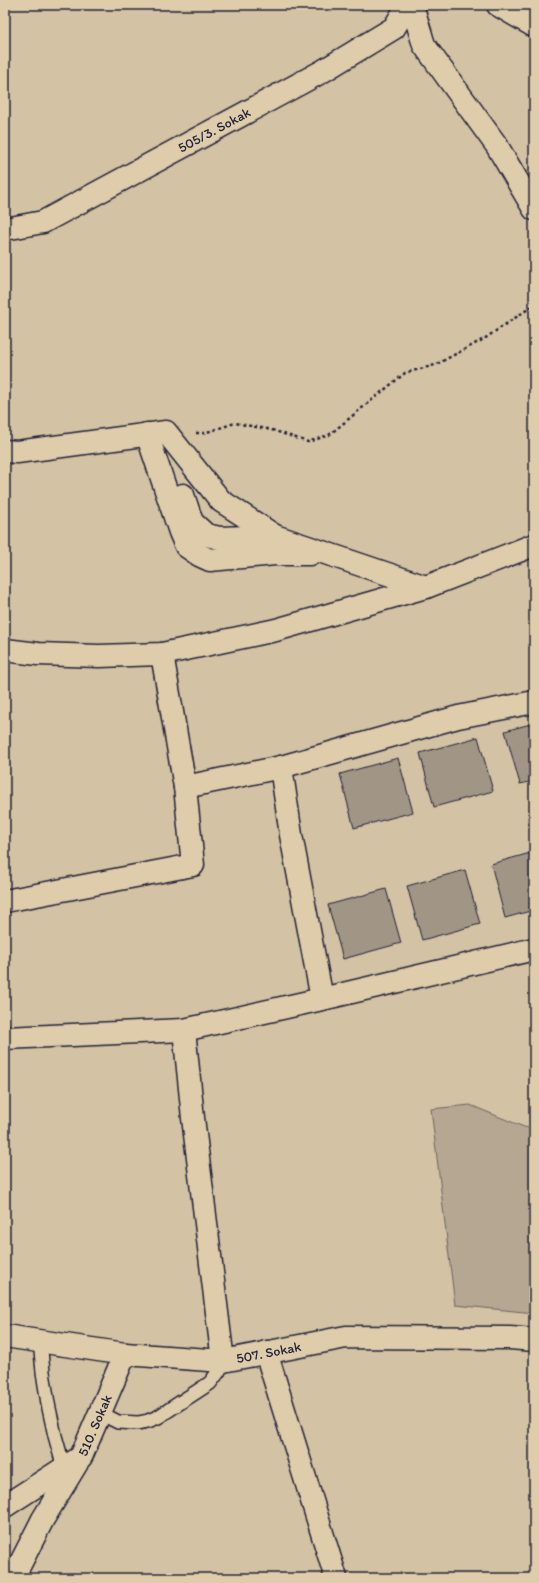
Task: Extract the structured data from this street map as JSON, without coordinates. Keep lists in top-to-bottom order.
{
  "streets": {
    "street": ["505/3. Sokak", "507. Sokak", "510. Sokak"]
  },
  "crossings": [
    ["507. Sokak", "510. Sokak"]
  ]
}
